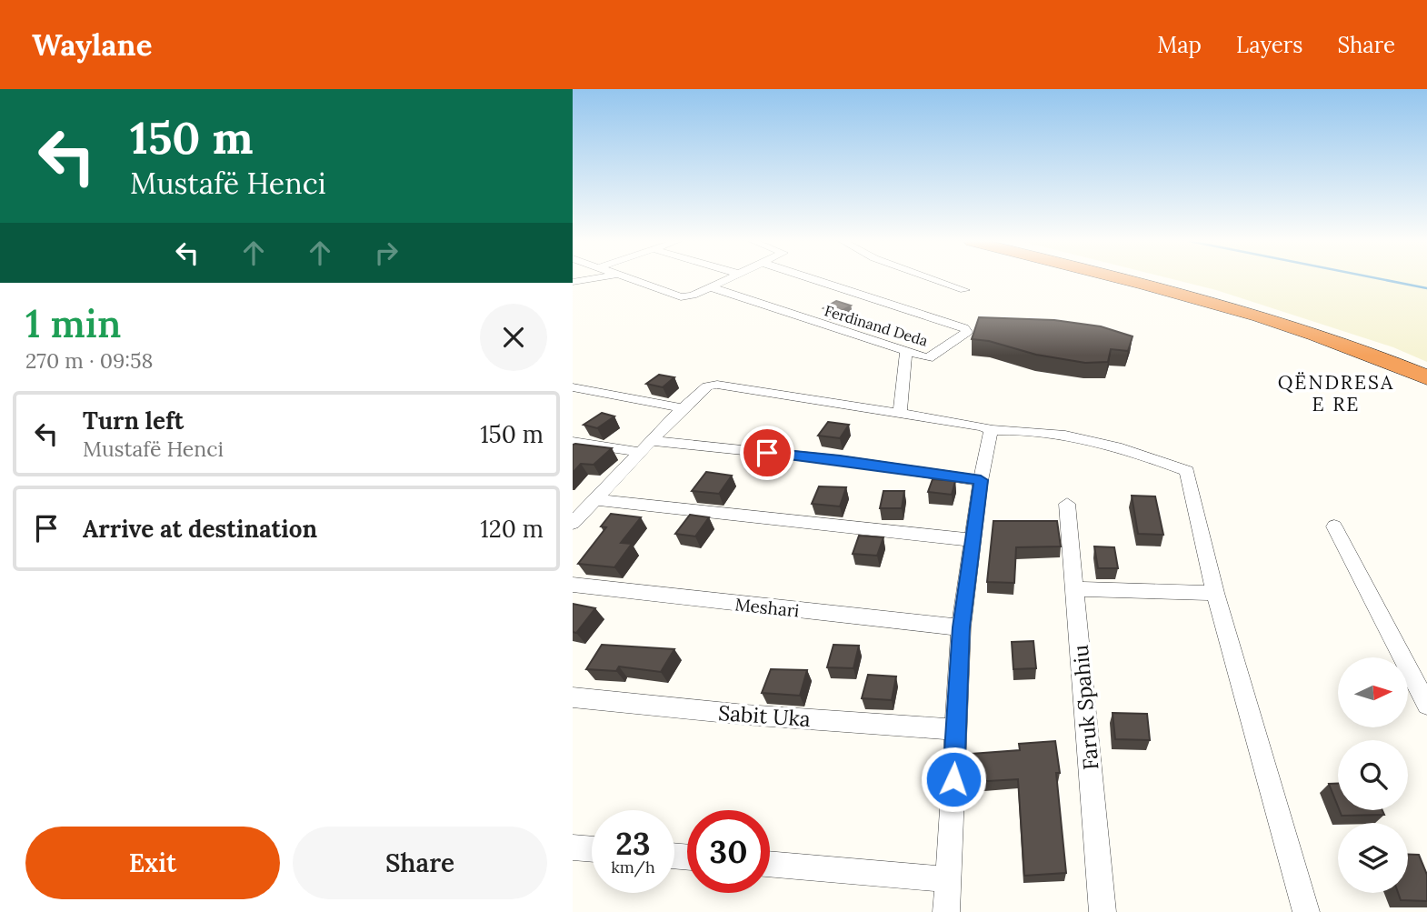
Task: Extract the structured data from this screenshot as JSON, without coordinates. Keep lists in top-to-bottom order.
{
  "streets": {
    "street": [
      "Ferdinand Deda",
      "Meshari",
      "Faruk Spahiu",
      "Sabit Uka"
    ]
  },
  "districts": ["QËNDRESA E RE"],
  "north": "right",
  "page": {
    "header": "Waylane",
    "nav": ["Map", "Layers", "Share"],
    "turn": ["150 m", "Mustafë Henci"],
    "heading": ["1 min", "270 m · 09:58"],
    "list": [
      {
        "name": "Turn left",
        "note": "Mustafë Henci",
        "value": "150 m"
      },
      {
        "name": "Arrive at destination",
        "value": "120 m"
      }
    ],
    "speed": "23 km/h",
    "limit": "30",
    "buttons": ["Exit", "Share"]
  }
}
